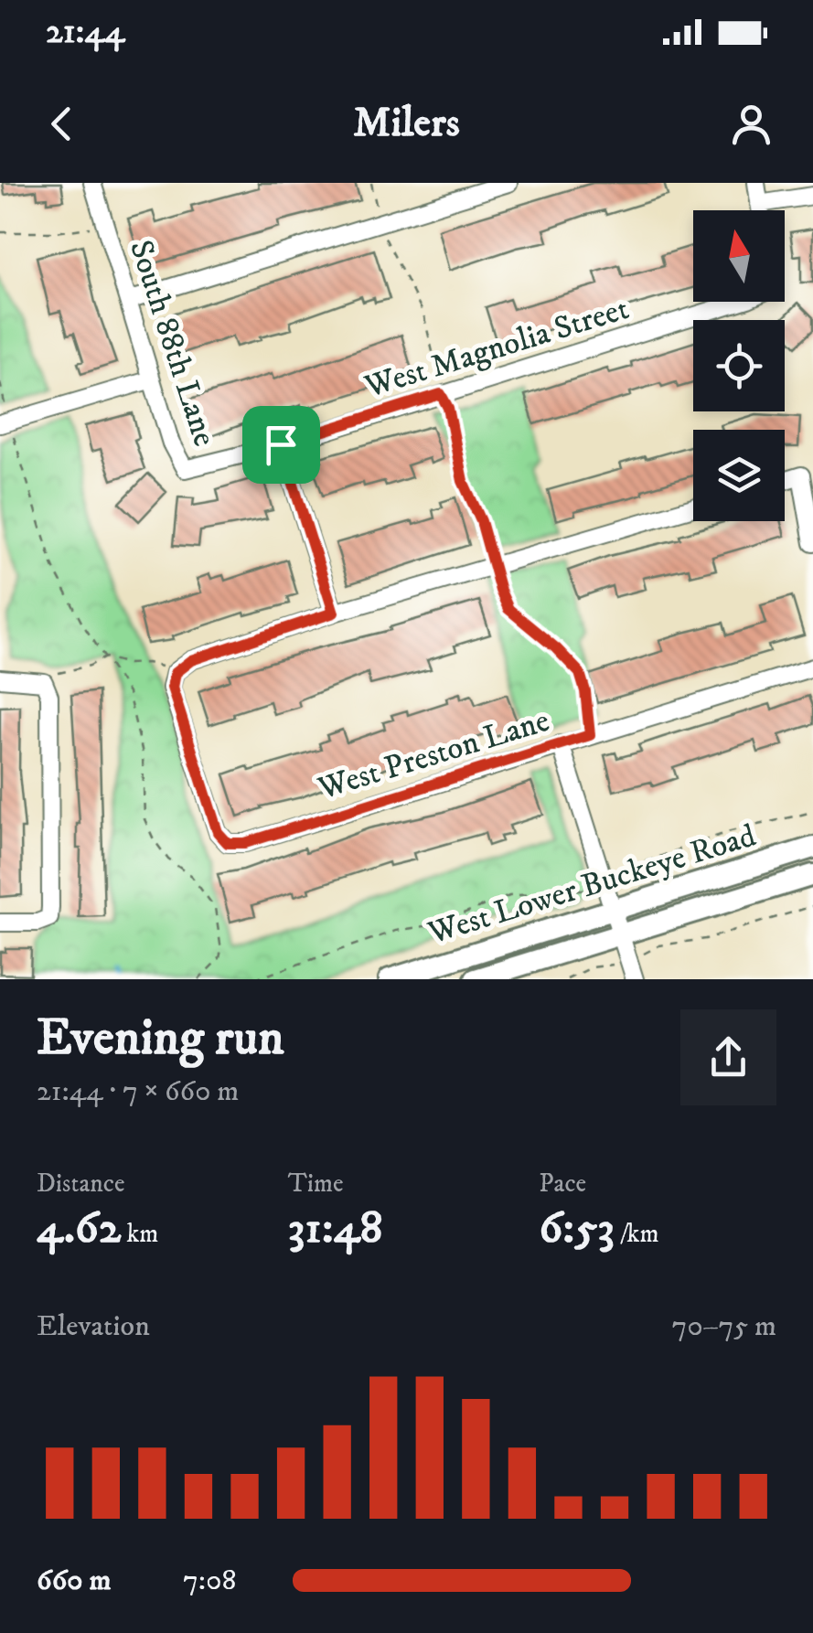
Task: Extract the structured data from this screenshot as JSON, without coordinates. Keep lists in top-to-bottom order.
{
  "streets": {
    "main road": ["West Lower Buckeye Road"],
    "street": ["South 88th Lane", "West Magnolia Street", "West Preston Lane"]
  },
  "crossings": [
    ["South 88th Lane", "West Magnolia Street"]
  ],
  "north": "top",
  "page": {
    "status": "21:44",
    "header": "Milers",
    "heading": ["Evening run", "21:44 · 7 × 660 m"],
    "stats": [
      ["Distance", "4.62 km"],
      ["Time", "31:48"],
      ["Pace", "6:53 /km"]
    ],
    "chart": ["Elevation", "70–75 m"],
    "list": [
      {
        "name": "660 m",
        "note": "7:08"
      }
    ]
  }
}
